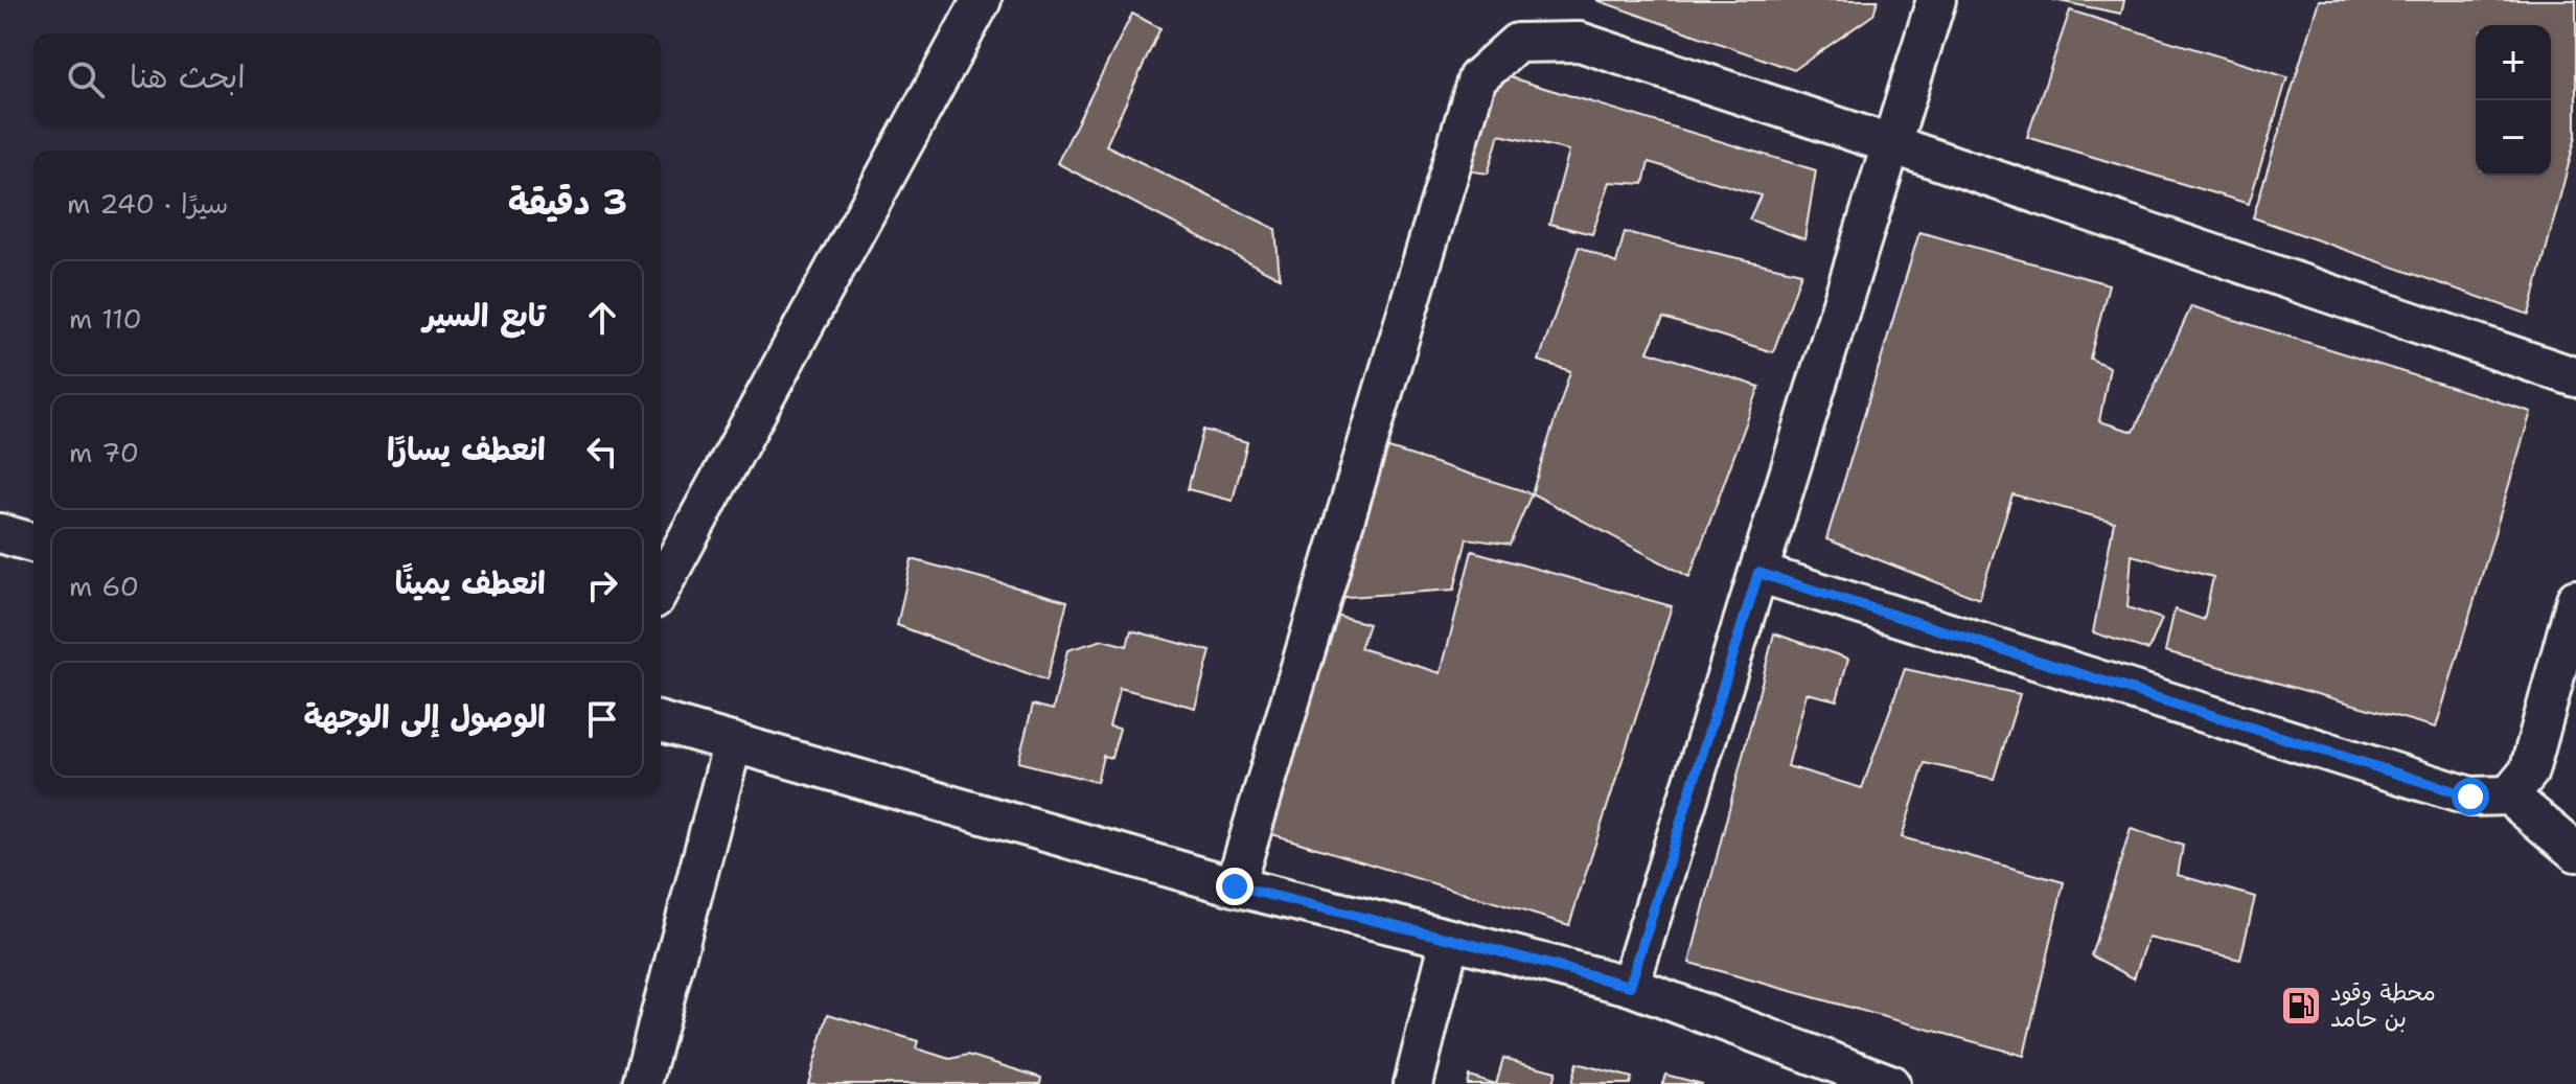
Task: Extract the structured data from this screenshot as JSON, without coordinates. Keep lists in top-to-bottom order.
{
  "places": {
    "fuel station": ["محطة وقود بن حامد"]
  },
  "page": {
    "map_buttons": ["+", "−"],
    "search": "ابحث هنا",
    "heading": ["3 دقيقة", "سيرًا · 240 m"],
    "list": [
      ["تابع السير", "110 m"],
      ["انعطف يسارًا", "70 m"],
      ["انعطف يمينًا", "60 m"],
      "الوصول إلى الوجهة"
    ]
  }
}
